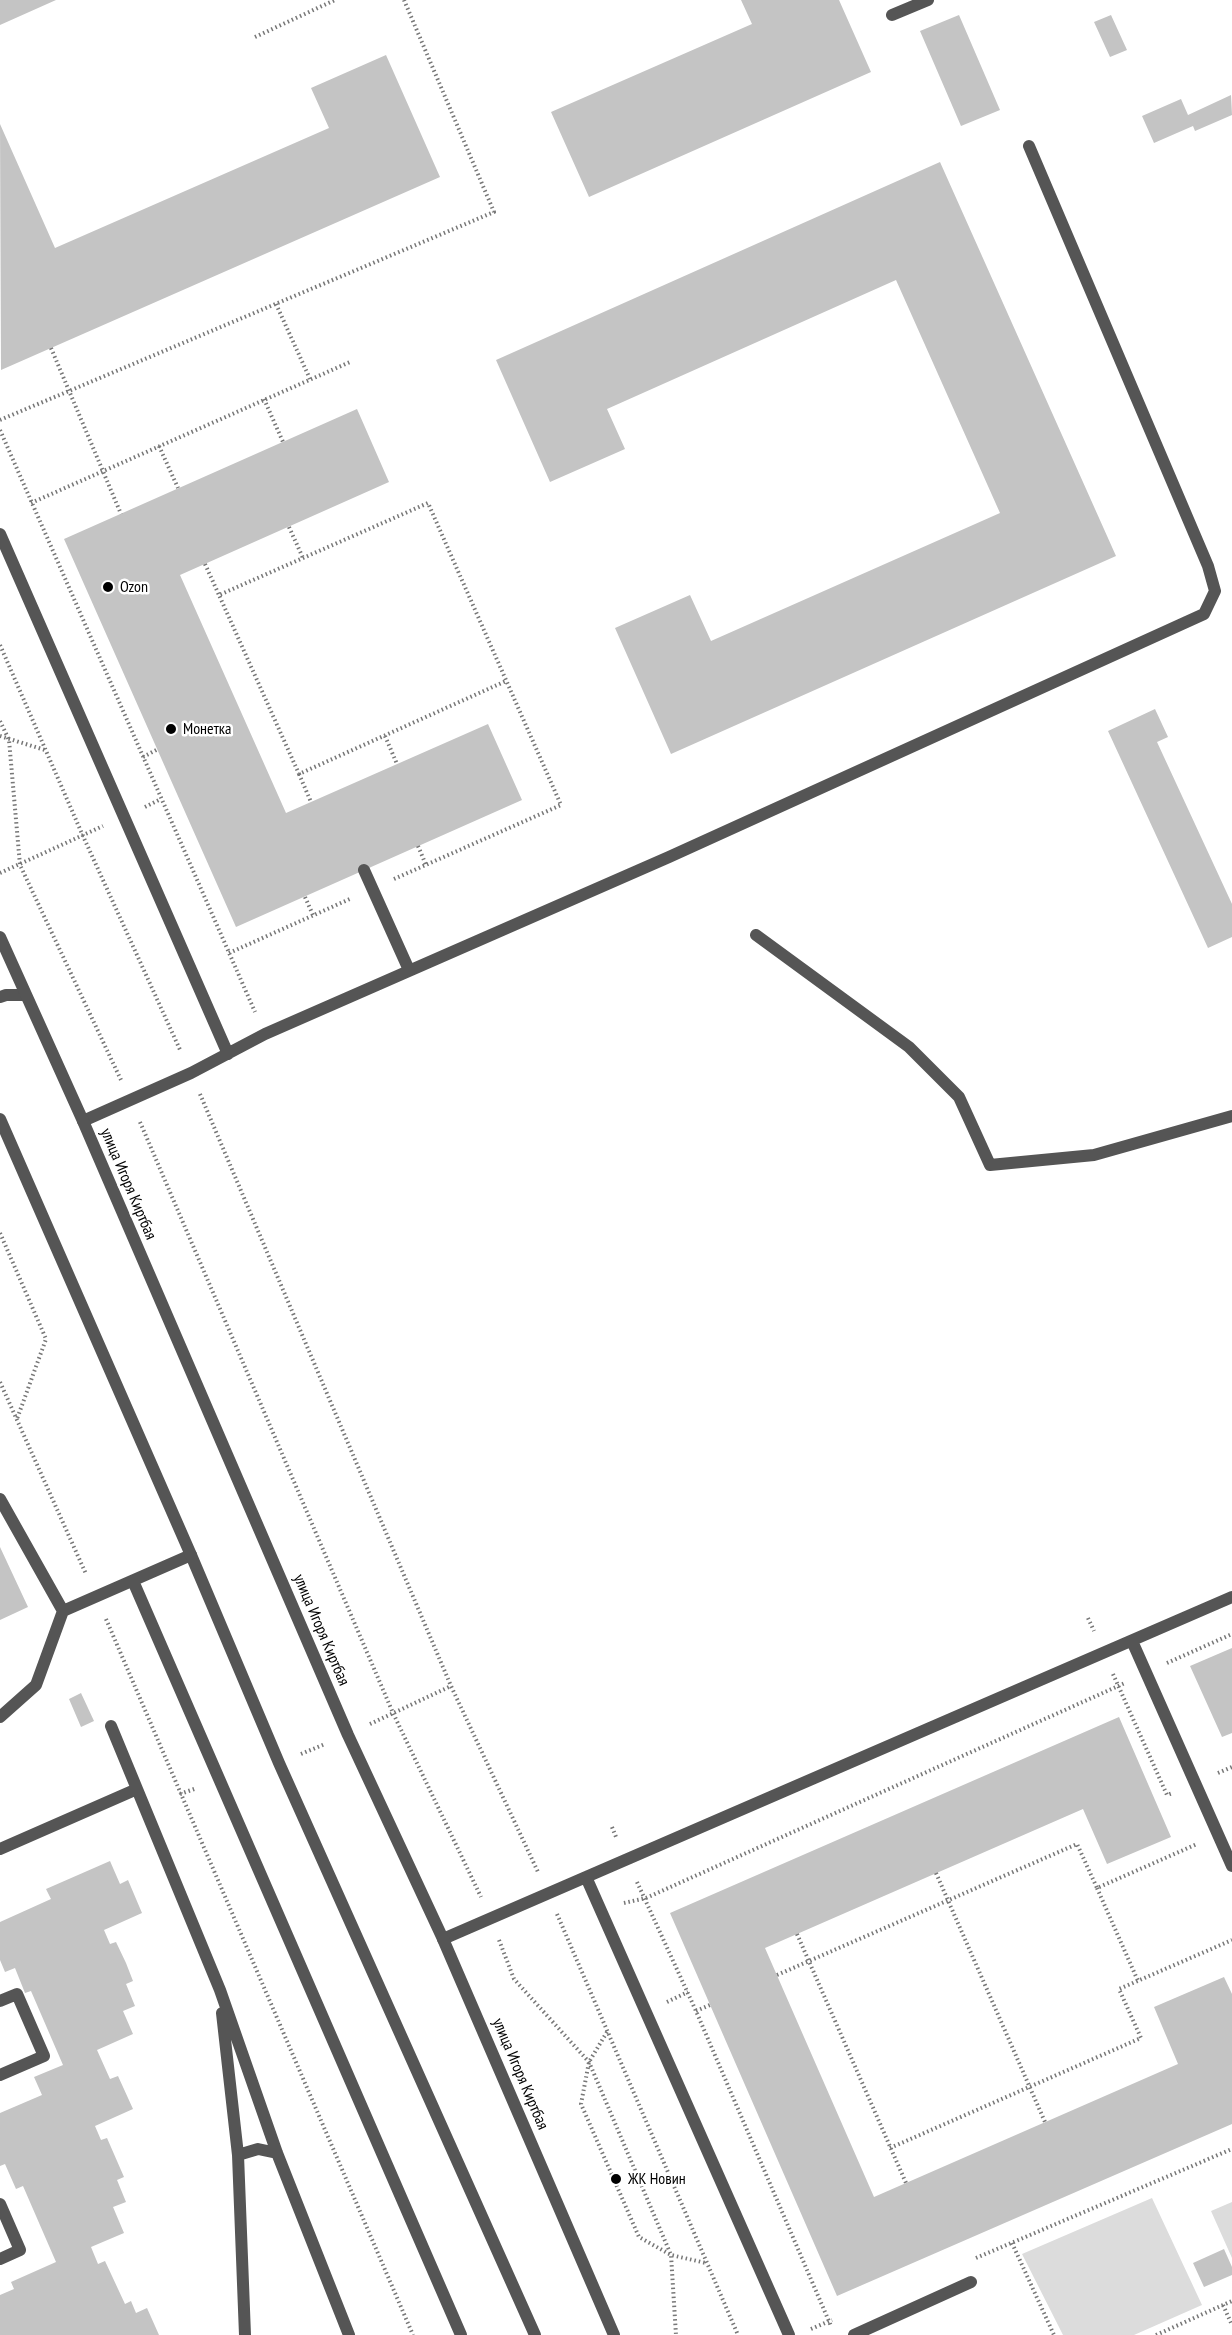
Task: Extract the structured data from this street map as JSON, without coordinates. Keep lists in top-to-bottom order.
{
  "streets": {
    "street": ["улица Игоря Киртбая"]
  },
  "places": ["Ozon", "Монетка", "ЖК Новин"]
}
